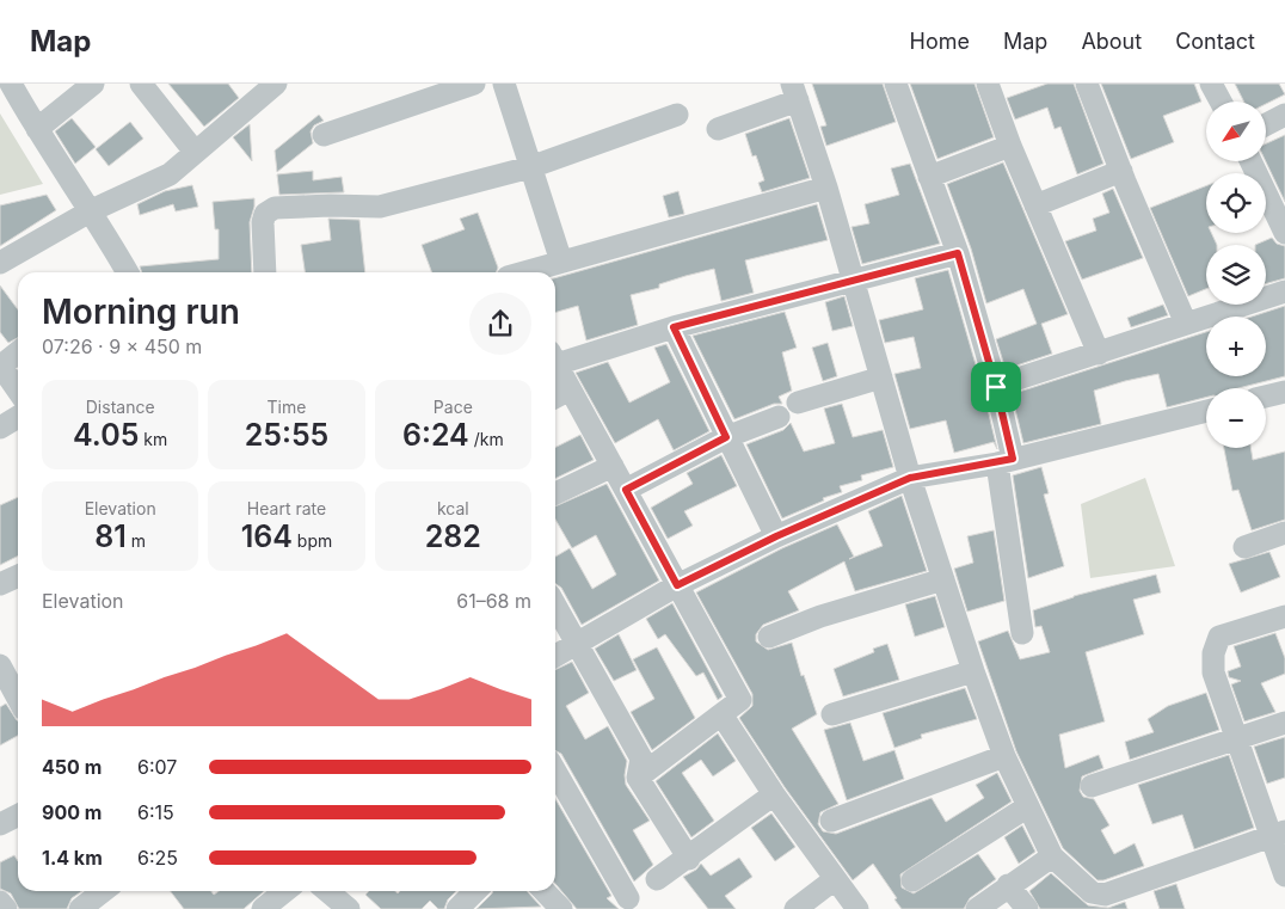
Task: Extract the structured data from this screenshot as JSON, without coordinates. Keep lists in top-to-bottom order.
{
  "north": "bottom left",
  "page": {
    "header": "Map",
    "nav": [
      "Home",
      "Map",
      "About",
      "Contact"
    ],
    "map_buttons": ["+", "−"],
    "heading": ["Morning run", "07:26 · 9 × 450 m"],
    "stats": [
      ["Distance", "4.05 km"],
      ["Time", "25:55"],
      ["Pace", "6:24 /km"],
      ["Elevation", "81 m"],
      ["Heart rate", "164 bpm"],
      ["kcal", "282"]
    ],
    "chart": ["Elevation", "61–68 m"],
    "list": [
      {
        "name": "450 m",
        "note": "6:07"
      },
      {
        "name": "900 m",
        "note": "6:15"
      },
      {
        "name": "1.4 km",
        "note": "6:25"
      }
    ]
  }
}
